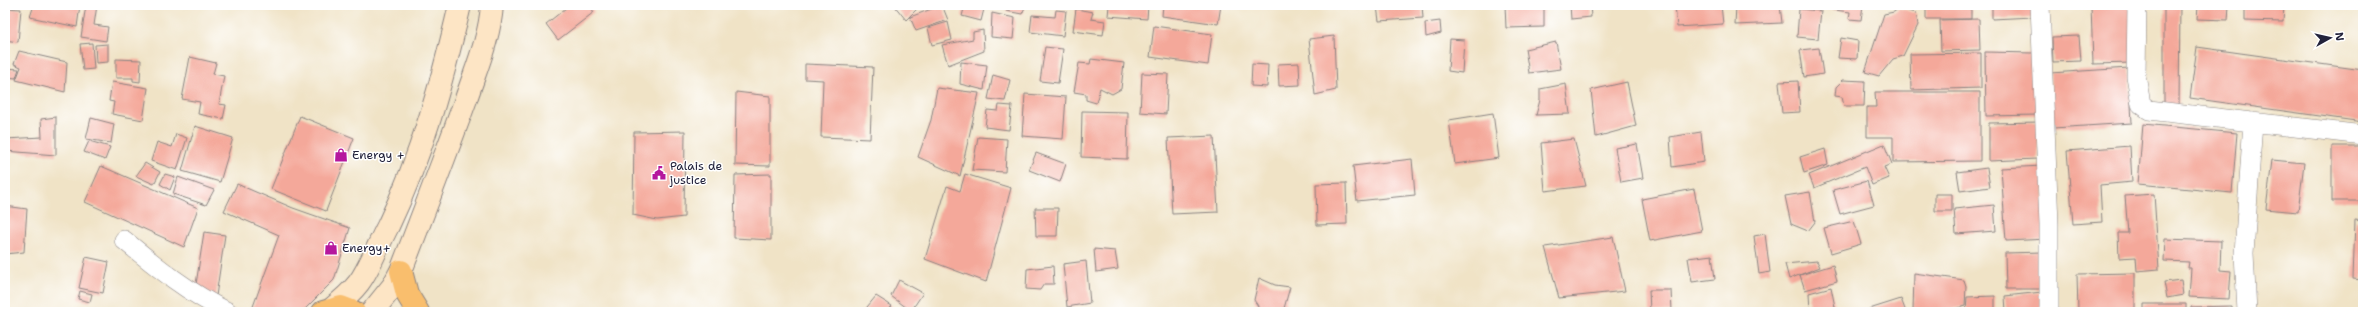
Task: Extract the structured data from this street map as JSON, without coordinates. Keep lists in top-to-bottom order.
{
  "places": {
    "shop": ["Energy +", "Energy+"],
    "public building": ["Palais de justice"]
  },
  "north": "right"
}
